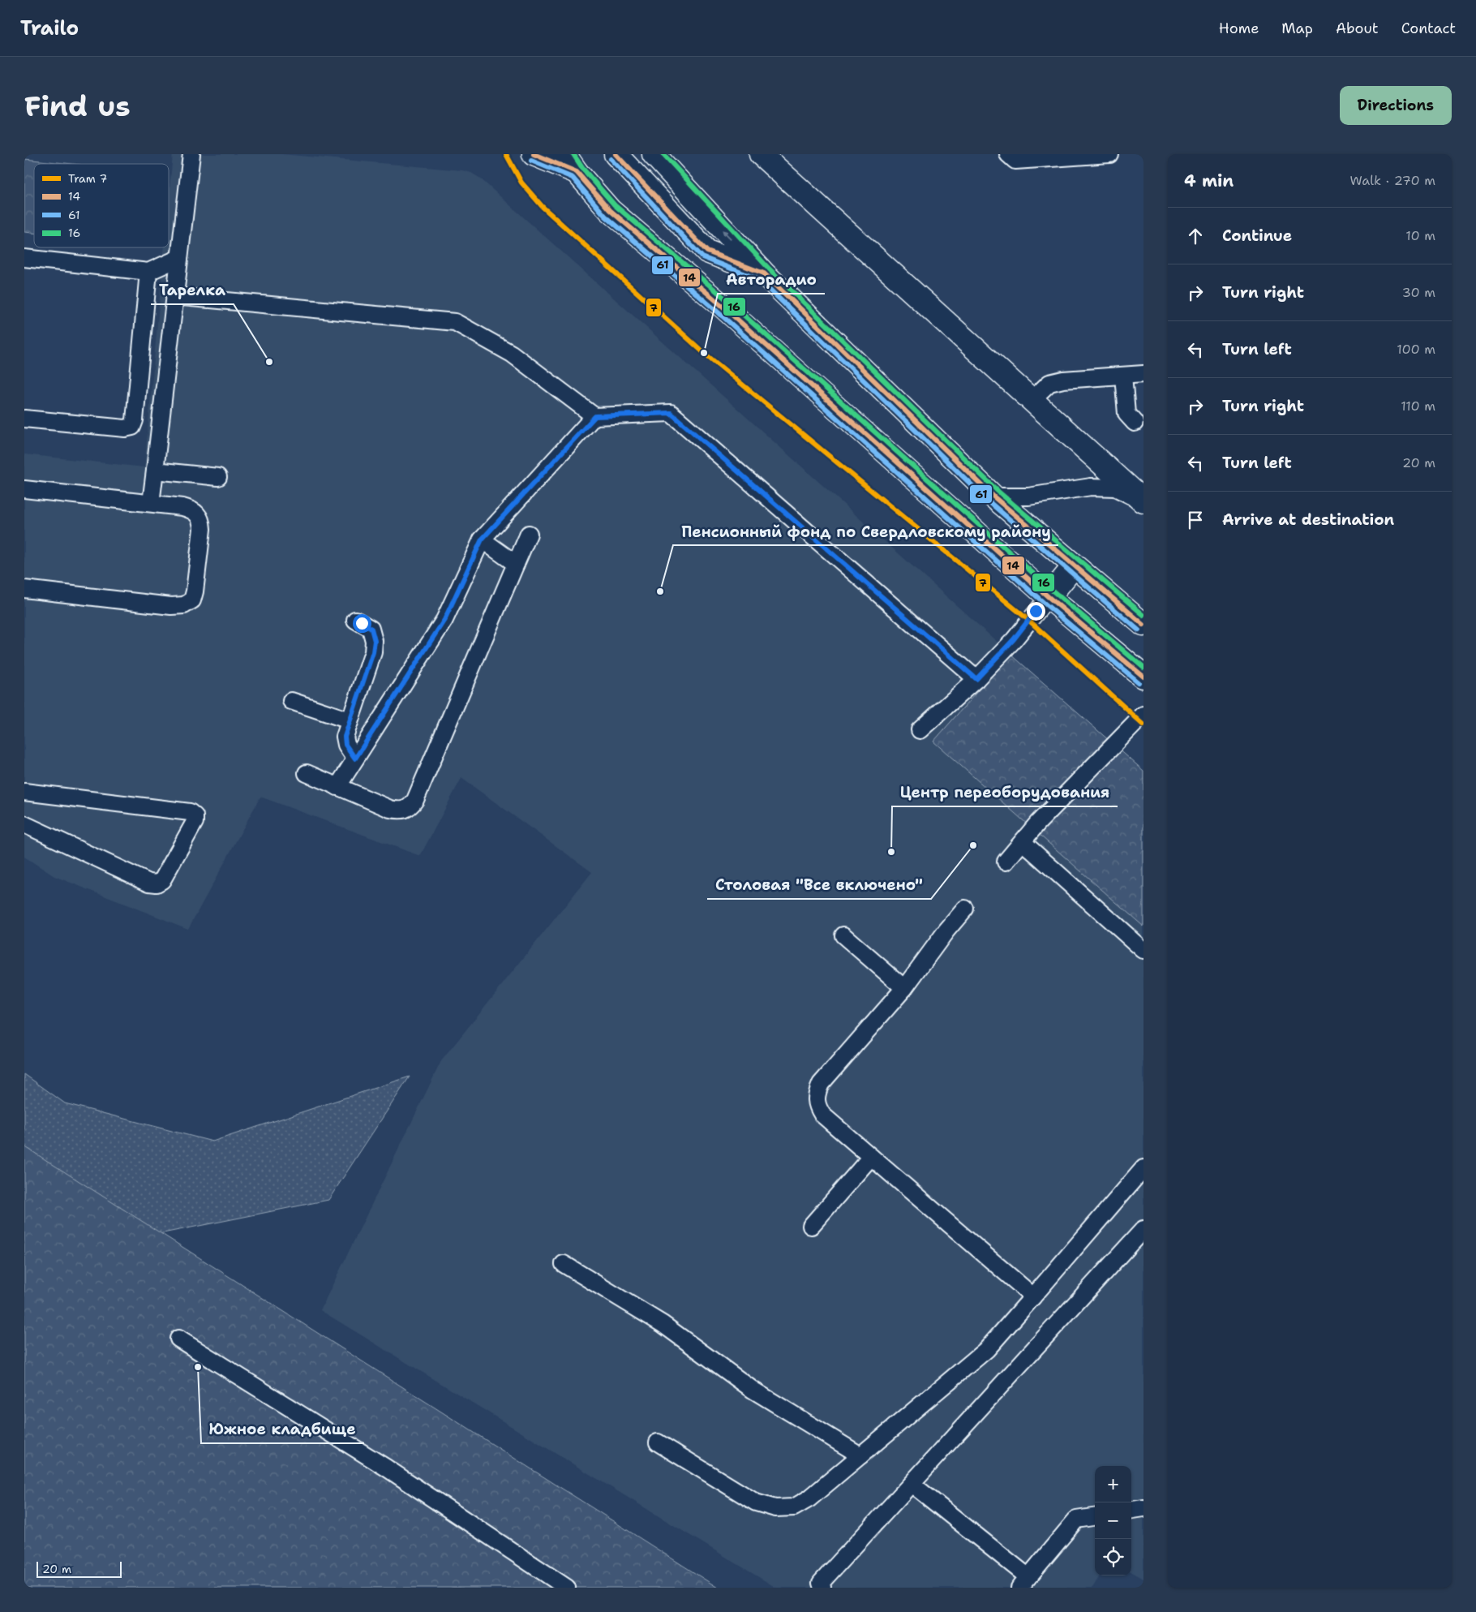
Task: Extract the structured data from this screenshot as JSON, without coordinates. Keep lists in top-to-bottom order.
{
  "places": [
    "Авторадио",
    "Тарелка",
    "Пенсионный фонд по Свердловскому району",
    "Столовая \"Все включено\"",
    "Центр переоборудования",
    "Южное кладбище"
  ],
  "lines": [
    "tram line 7",
    "transit line 14",
    "transit line 16",
    "transit line 61"
  ],
  "legend": [
    "Tram 7",
    "14",
    "61",
    "16"
  ],
  "scale_bar": "20 m",
  "page": {
    "header": "Trailo",
    "nav": [
      "Home",
      "Map",
      "About",
      "Contact"
    ],
    "buttons": "Directions",
    "title": "Find us",
    "heading": ["4 min", "Walk · 270 m"],
    "list": [
      ["Continue", "10 m"],
      ["Turn right", "30 m"],
      ["Turn left", "100 m"],
      ["Turn right", "110 m"],
      ["Turn left", "20 m"],
      "Arrive at destination"
    ],
    "map_buttons": ["+", "−"],
    "scale": "20 m"
  }
}
